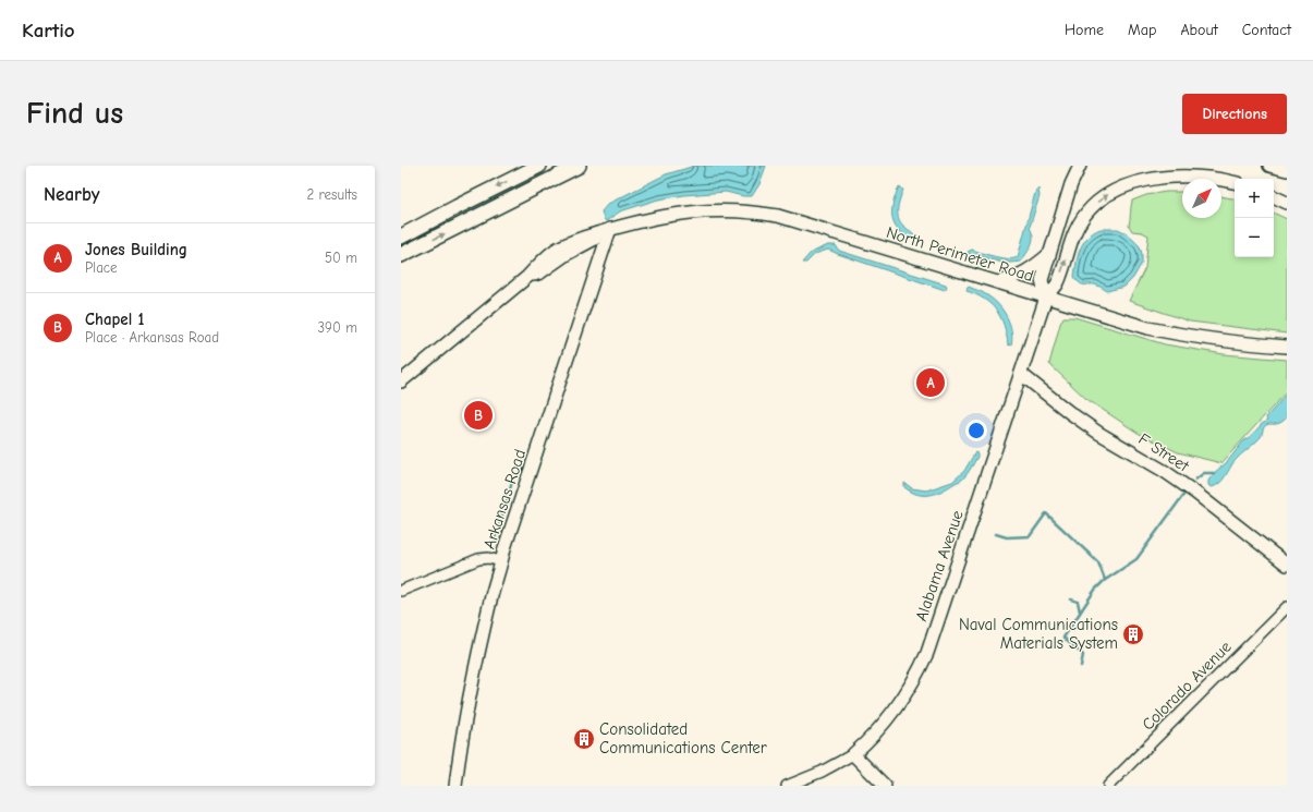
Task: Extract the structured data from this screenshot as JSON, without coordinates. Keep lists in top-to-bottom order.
{
  "streets": {
    "street": [
      "North Perimeter Road",
      "F Street",
      "Arkansas Road",
      "Alabama Avenue",
      "Colorado Avenue"
    ]
  },
  "crossings": [
    ["North Perimeter Road", "Arkansas Road"],
    ["North Perimeter Road", "Alabama Avenue"],
    ["F Street", "Alabama Avenue"]
  ],
  "places": {
    "building": ["Naval Communications Materials System", "Consolidated Communications Center"]
  },
  "north": "top right",
  "page": {
    "header": "Kartio",
    "nav": [
      "Home",
      "Map",
      "About",
      "Contact"
    ],
    "buttons": "Directions",
    "title": "Find us",
    "heading": ["Nearby", "2 results"],
    "map_buttons": ["+", "−"],
    "list": [
      {
        "mark": "A",
        "name": "Jones Building",
        "note": "Place",
        "value": "50 m"
      },
      {
        "mark": "B",
        "name": "Chapel 1",
        "note": "Place · Arkansas Road",
        "value": "390 m"
      }
    ],
    "pins": ["A", "B"]
  }
}
